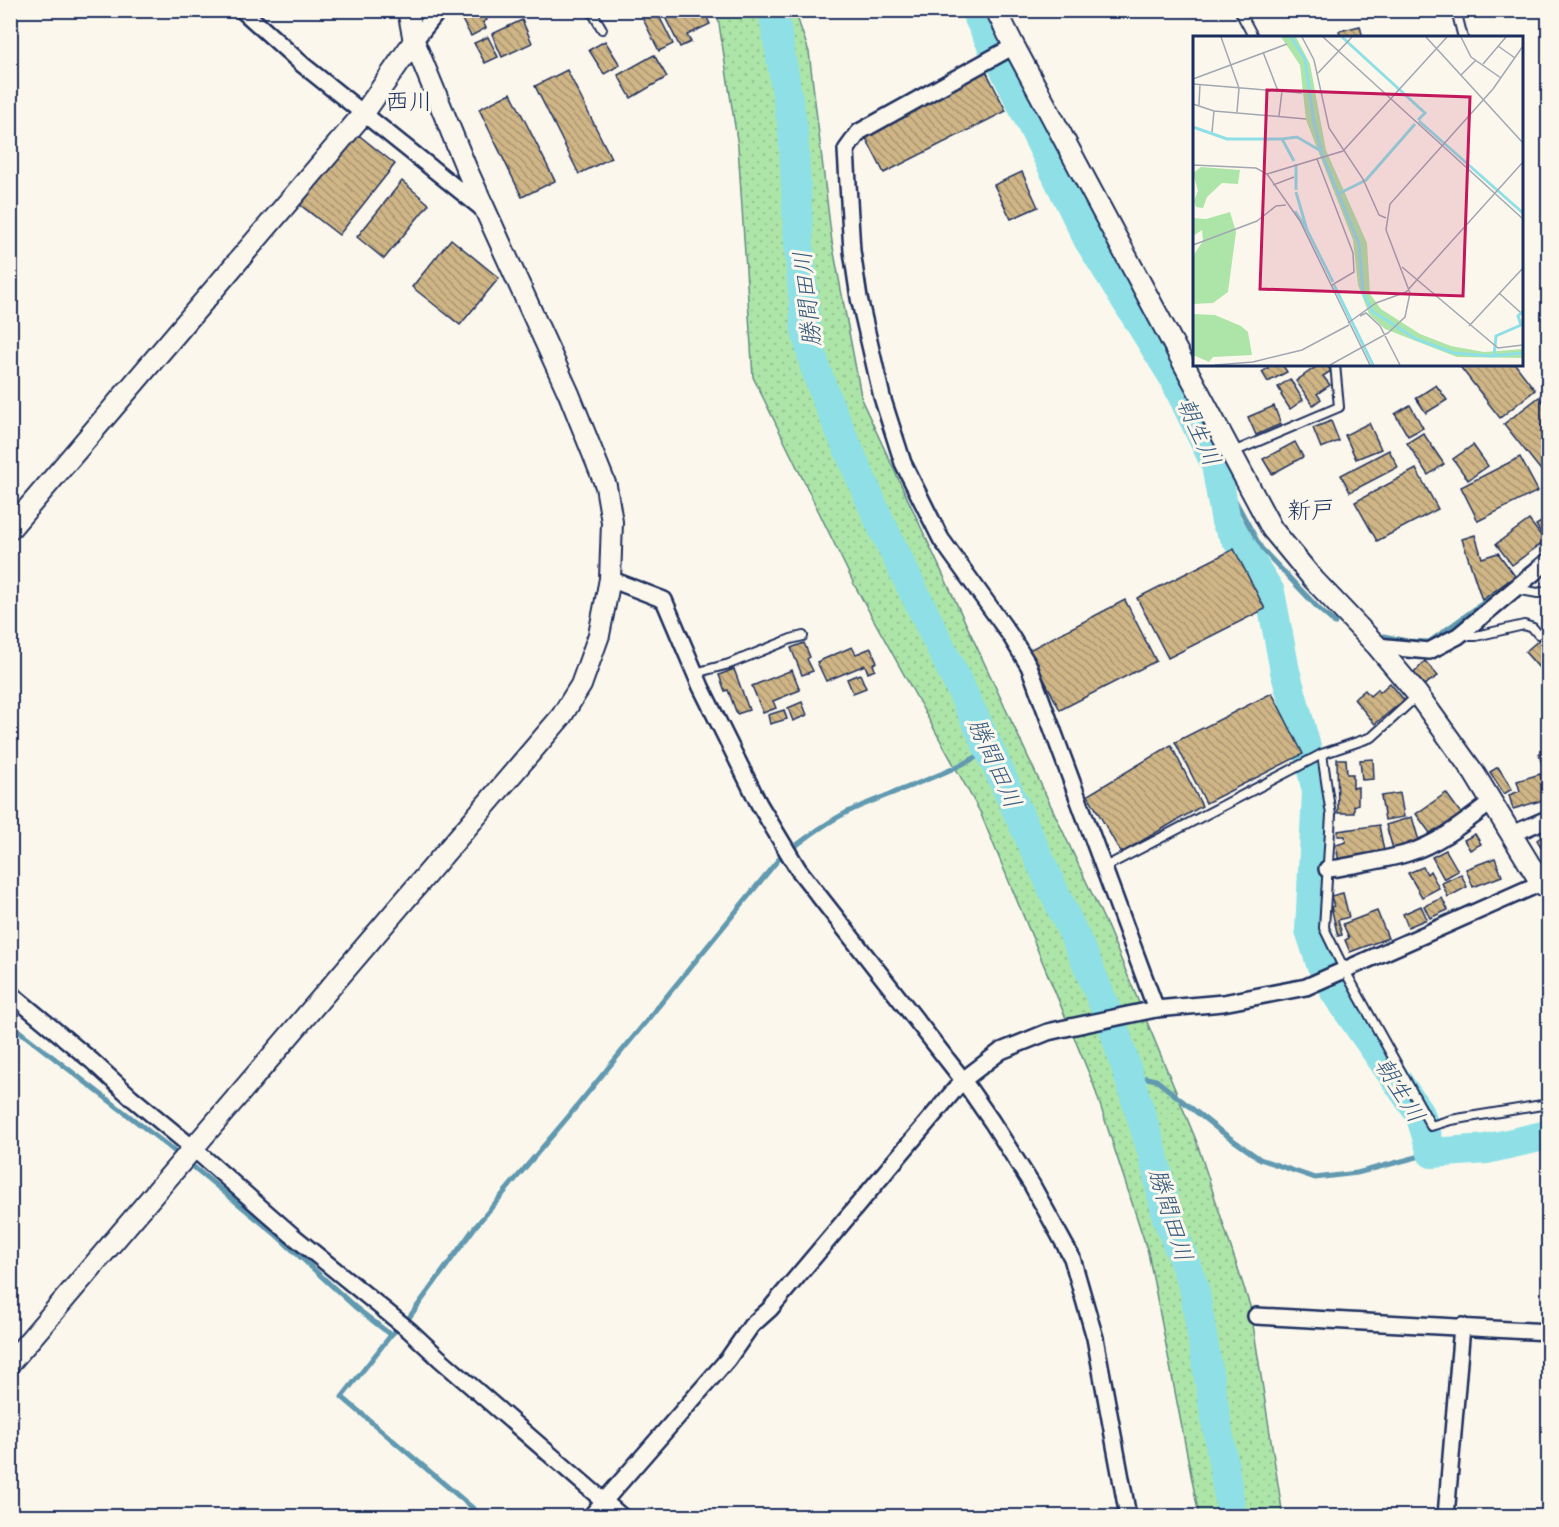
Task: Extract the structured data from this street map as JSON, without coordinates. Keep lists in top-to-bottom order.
{
  "districts": ["西川", "新戸"],
  "water": ["勝間田川", "朝生川"]
}
